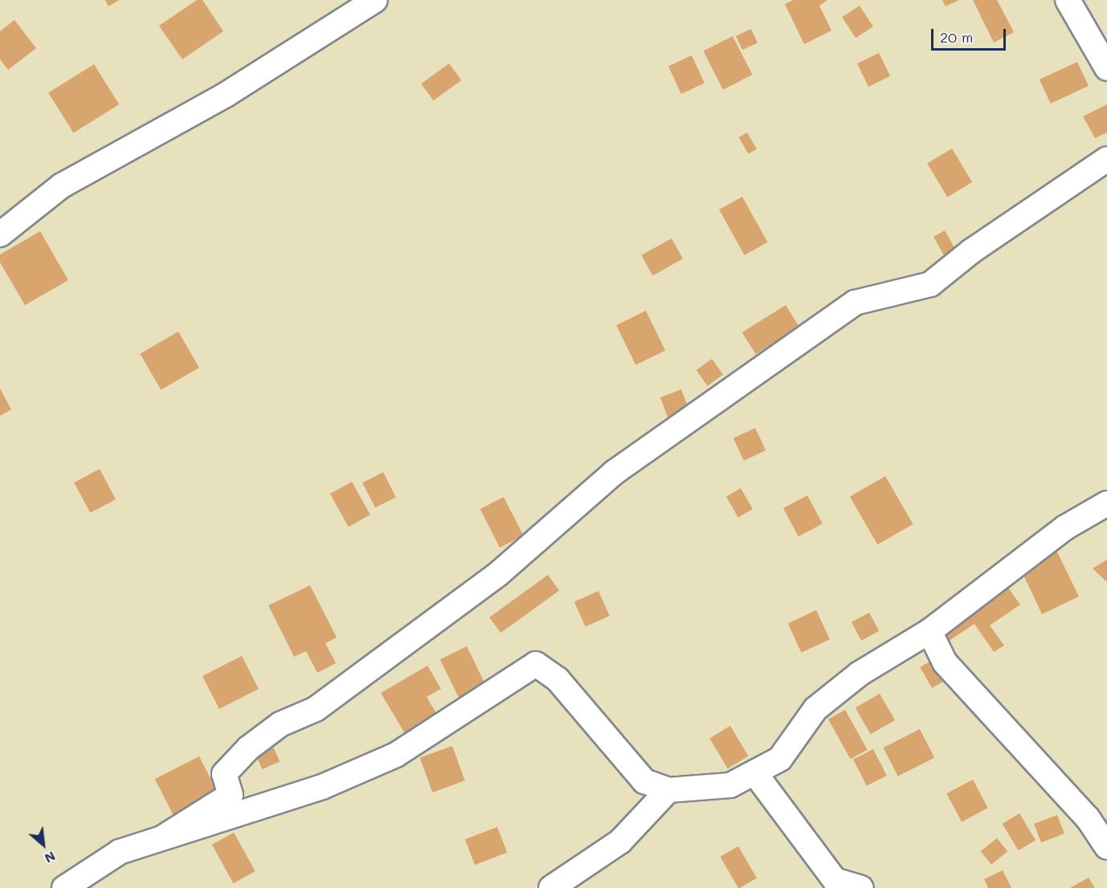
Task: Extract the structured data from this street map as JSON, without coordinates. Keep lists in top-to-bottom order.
{
  "scale_bar": "20 m",
  "north": "bottom right"
}
